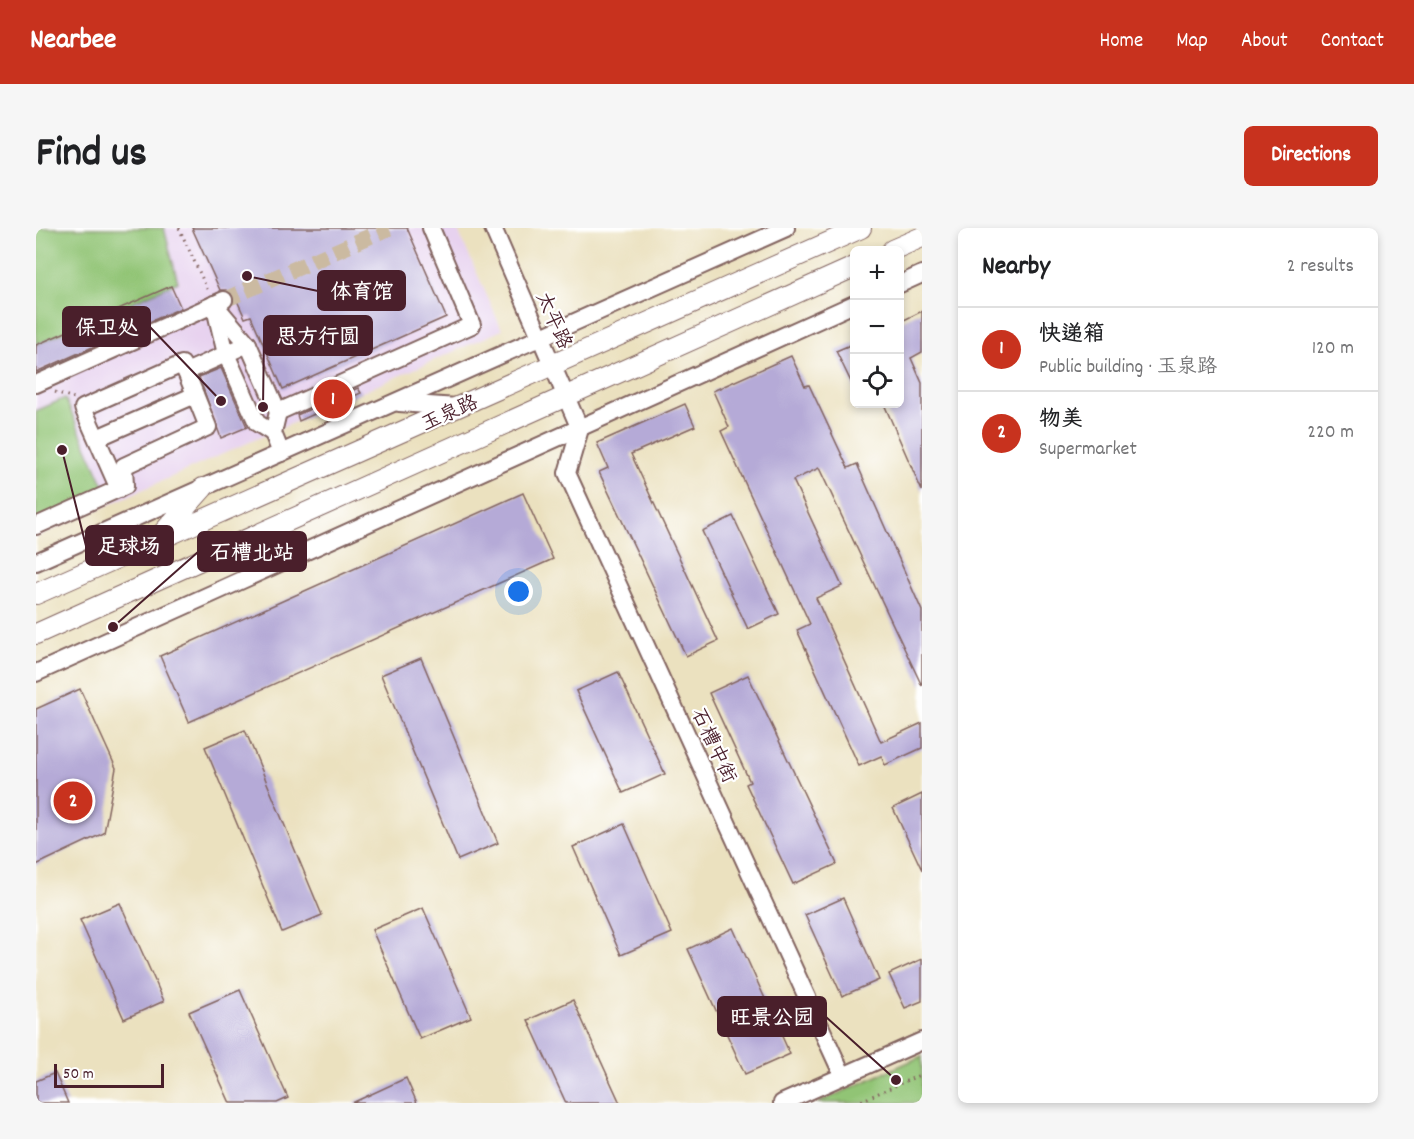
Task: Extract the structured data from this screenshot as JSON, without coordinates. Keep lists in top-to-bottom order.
{
  "streets": {
    "main road": ["玉泉路"],
    "street": ["太平路", "石槽中街"]
  },
  "crossings": [
    ["太平路", "玉泉路"],
    ["太平路", "石槽中街"]
  ],
  "places": [
    "体育馆",
    "保卫处",
    "思方行圆",
    "足球场",
    "石槽北站",
    "旺景公园"
  ],
  "scale_bar": "50 m",
  "page": {
    "header": "Nearbee",
    "nav": [
      "Home",
      "Map",
      "About",
      "Contact"
    ],
    "title": "Find us",
    "buttons": "Directions",
    "heading": ["Nearby", "2 results"],
    "map_buttons": ["+", "−"],
    "list": [
      {
        "mark": "1",
        "name": "快递箱",
        "note": "Public building · 玉泉路",
        "value": "120 m"
      },
      {
        "mark": "2",
        "name": "物美",
        "note": "Supermarket",
        "value": "220 m"
      }
    ],
    "pins": ["1", "2"],
    "scale": "50 m"
  }
}
